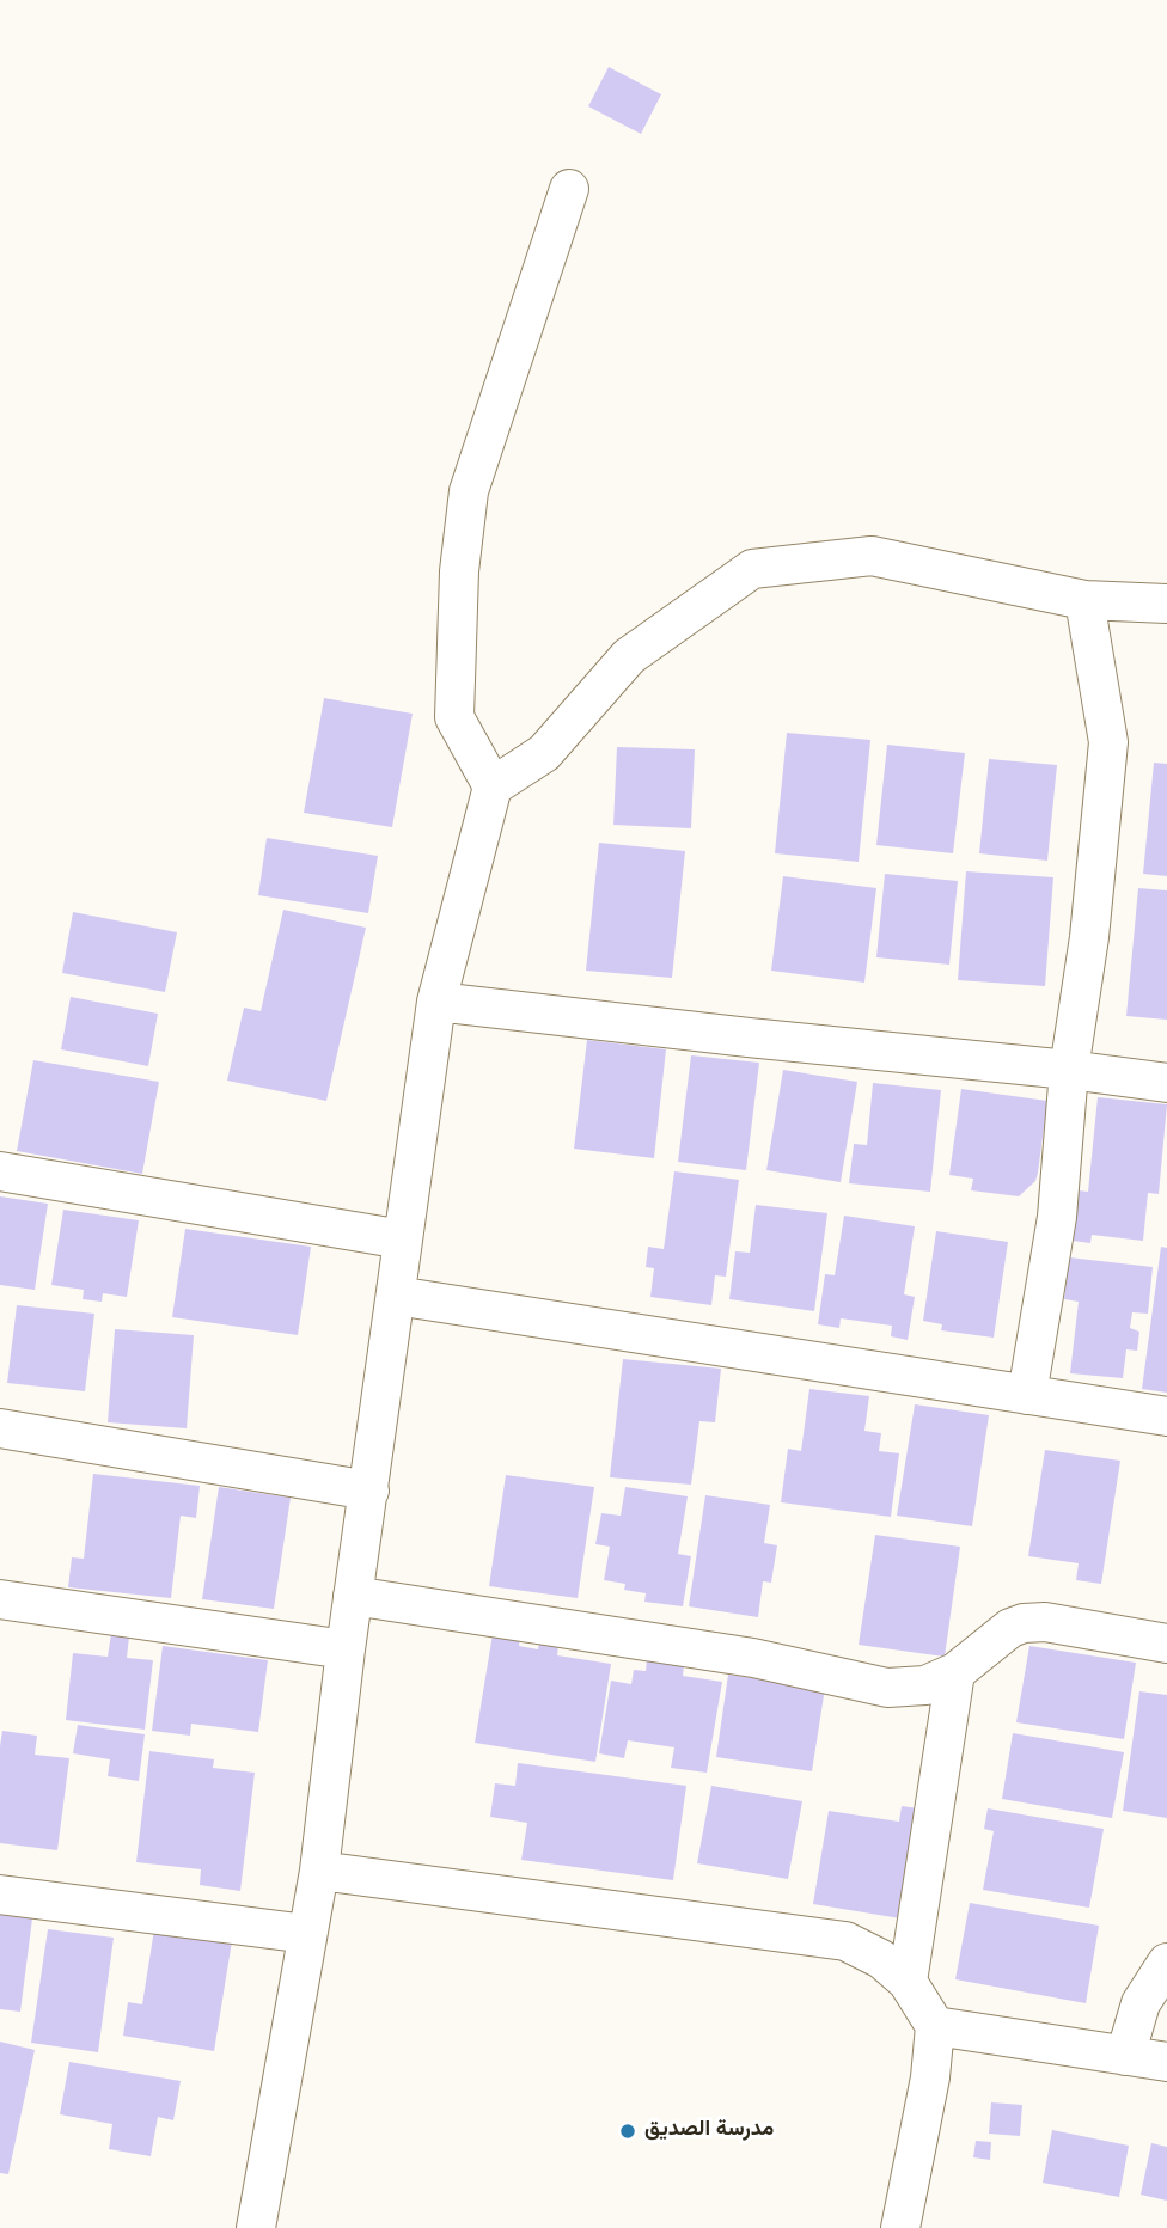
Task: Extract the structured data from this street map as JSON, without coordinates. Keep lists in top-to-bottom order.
{
  "places": ["مدرسة الصديق"]
}
